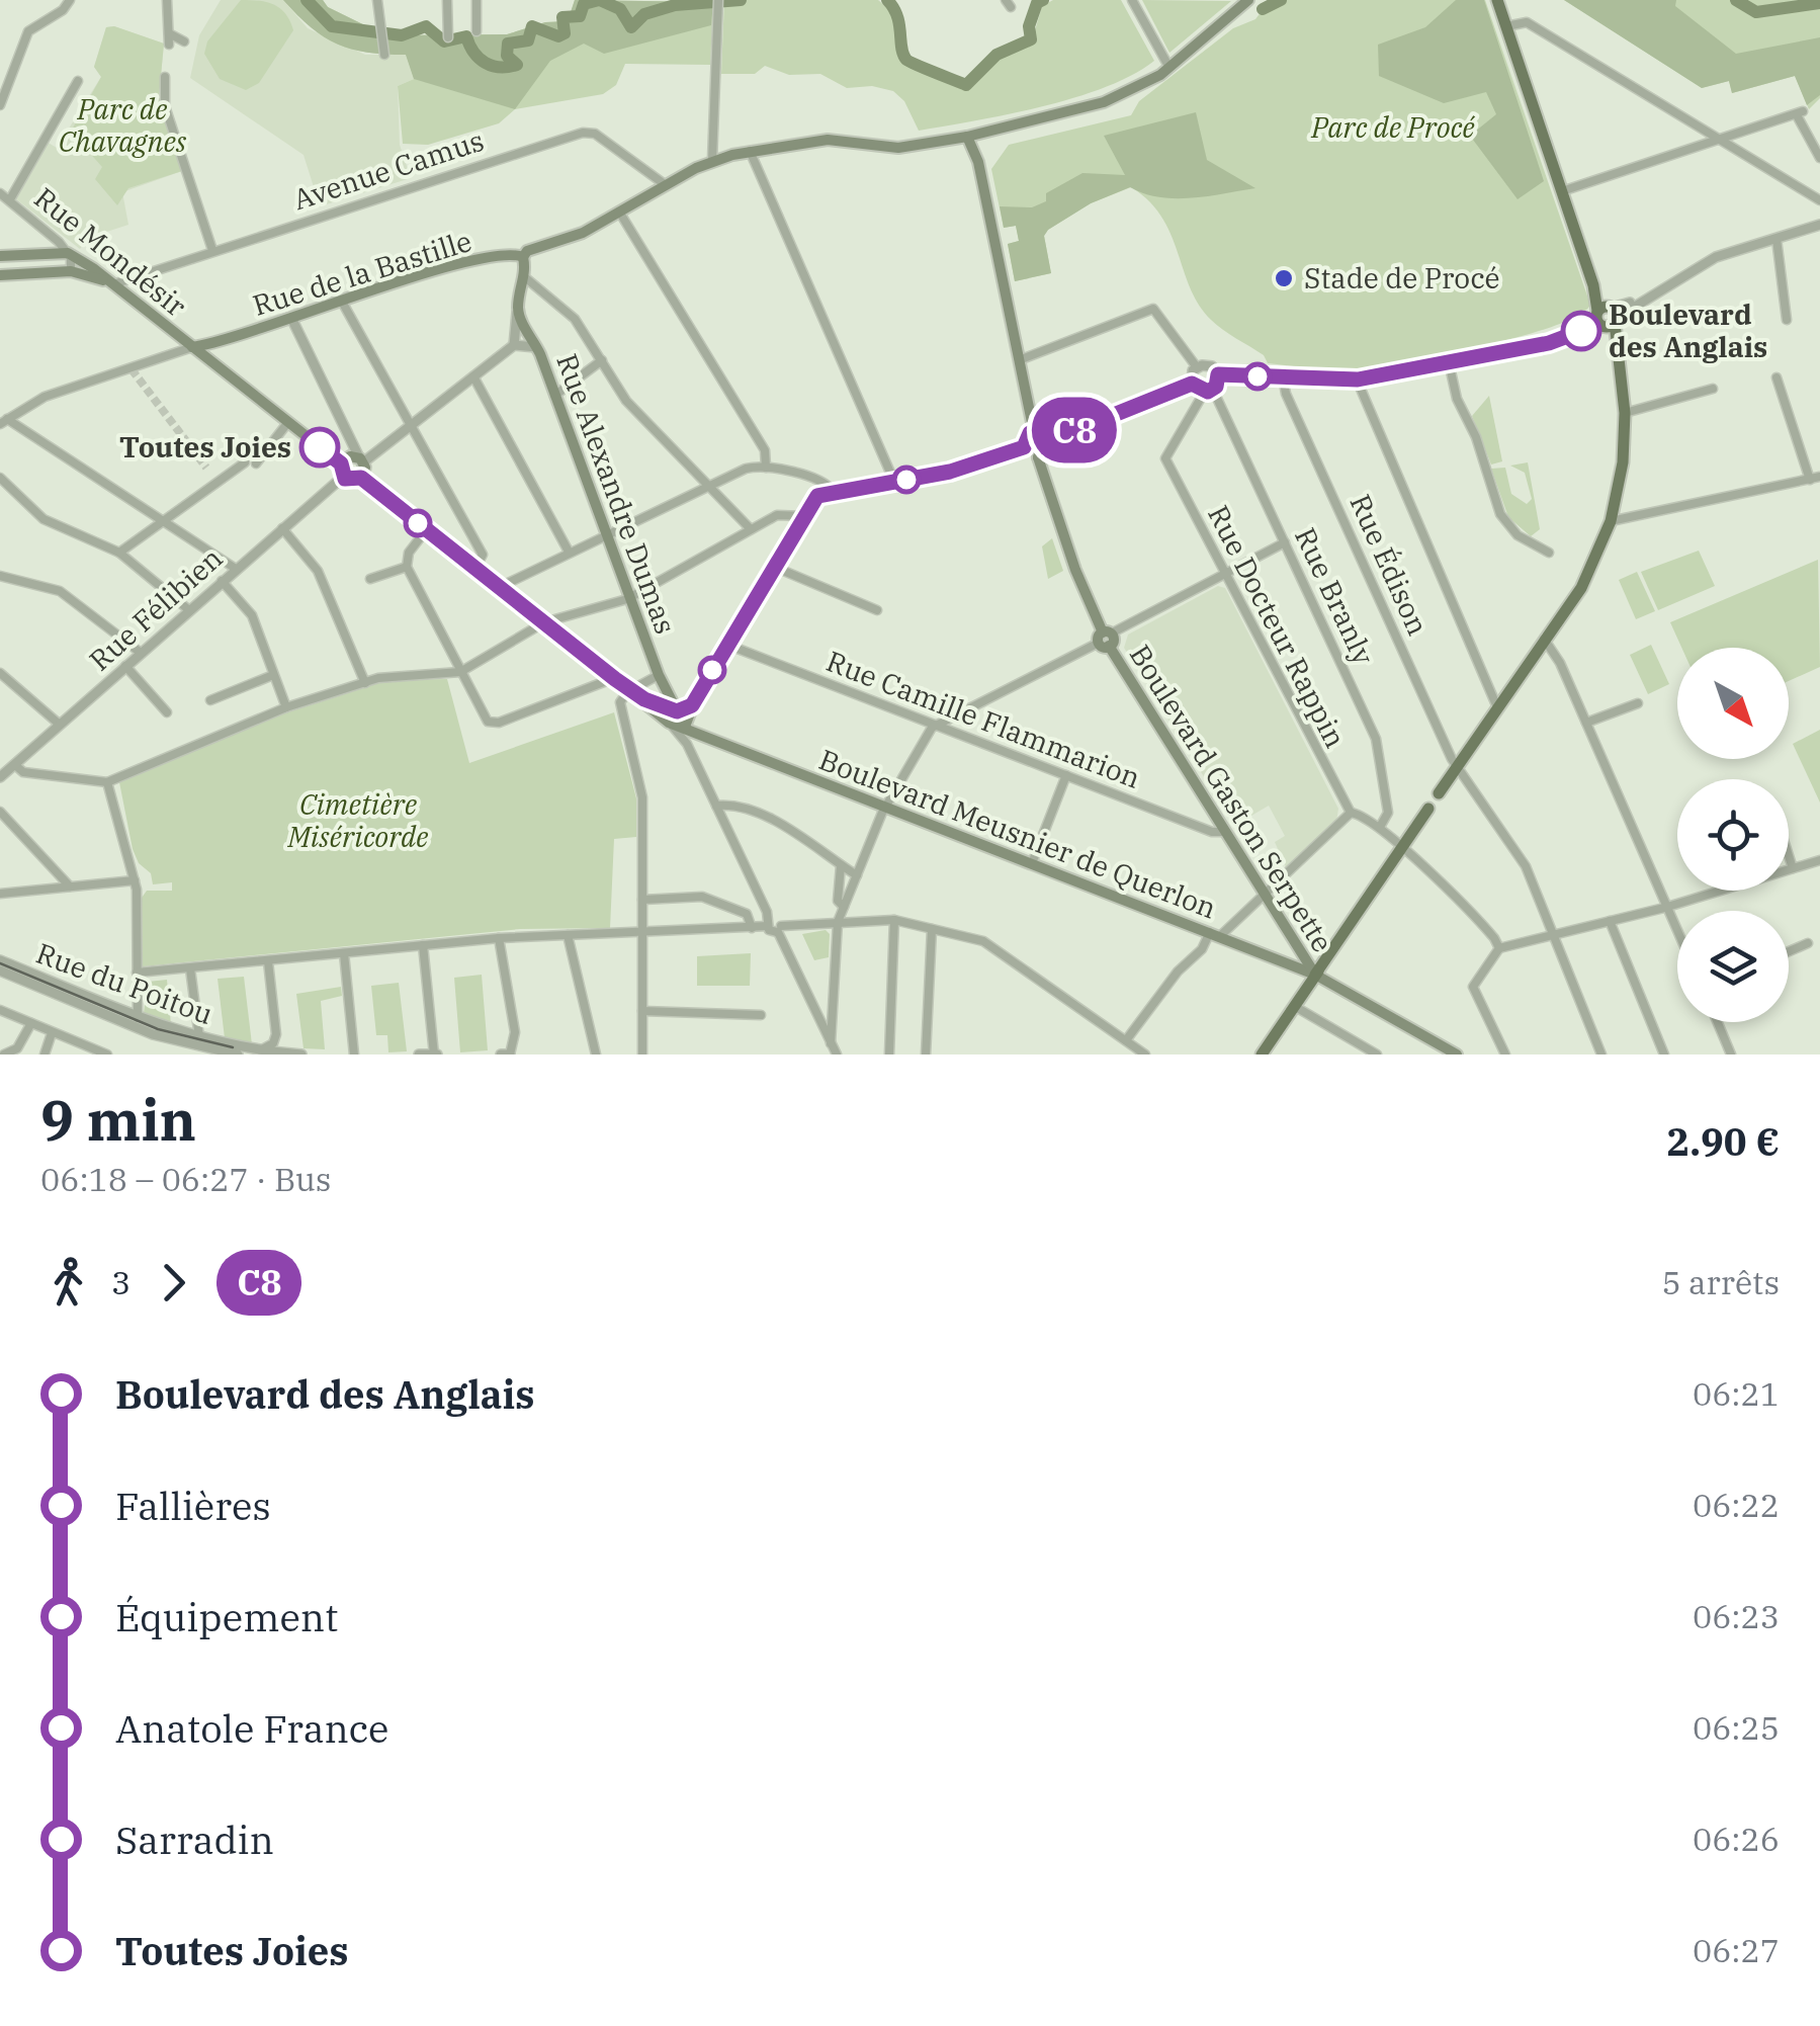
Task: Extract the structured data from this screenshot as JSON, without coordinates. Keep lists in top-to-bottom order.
{
  "streets": {
    "main road": [
      "Rue Mondésir",
      "Rue de la Bastille",
      "Rue Alexandre Dumas",
      "Boulevard Gaston Serpette",
      "Boulevard Meusnier de Querlon"
    ],
    "street": [
      "Avenue Camus",
      "Rue Édison",
      "Rue Branly",
      "Rue Félibien",
      "Rue Docteur Rappin",
      "Rue Camille Flammarion",
      "Rue du Poitou"
    ]
  },
  "crossings": [
    ["Avenue Camus", "Rue Mondésir"],
    ["Avenue Camus", "Rue de la Bastille"],
    ["Rue Mondésir", "Rue de la Bastille"],
    ["Rue Mondésir", "Rue Félibien"],
    ["Rue de la Bastille", "Rue Alexandre Dumas"],
    ["Rue Alexandre Dumas", "Boulevard Meusnier de Querlon"],
    ["Rue Branly", "Rue Docteur Rappin"],
    ["Rue Camille Flammarion", "Boulevard Gaston Serpette"],
    ["Boulevard Gaston Serpette", "Boulevard Meusnier de Querlon"]
  ],
  "parks": ["Parc de Chavagnes", "Parc de Procé", "Cimetière Miséricorde"],
  "places": ["Stade de Procé", "Boulevard des Anglais", "Toutes Joies"],
  "lines": ["bus line C8"],
  "north": "bottom right",
  "page": {
    "on_map": "C8",
    "heading": ["9 min", "06:18 – 06:27 · Bus", "2.90 €"],
    "legs": ["3", "C8", "5 arrêts"],
    "list": [
      {
        "name": "Boulevard des Anglais",
        "value": "06:21"
      },
      {
        "name": "Fallières",
        "value": "06:22"
      },
      {
        "name": "Équipement",
        "value": "06:23"
      },
      {
        "name": "Anatole France",
        "value": "06:25"
      },
      {
        "name": "Sarradin",
        "value": "06:26"
      },
      {
        "name": "Toutes Joies",
        "value": "06:27"
      }
    ]
  }
}
